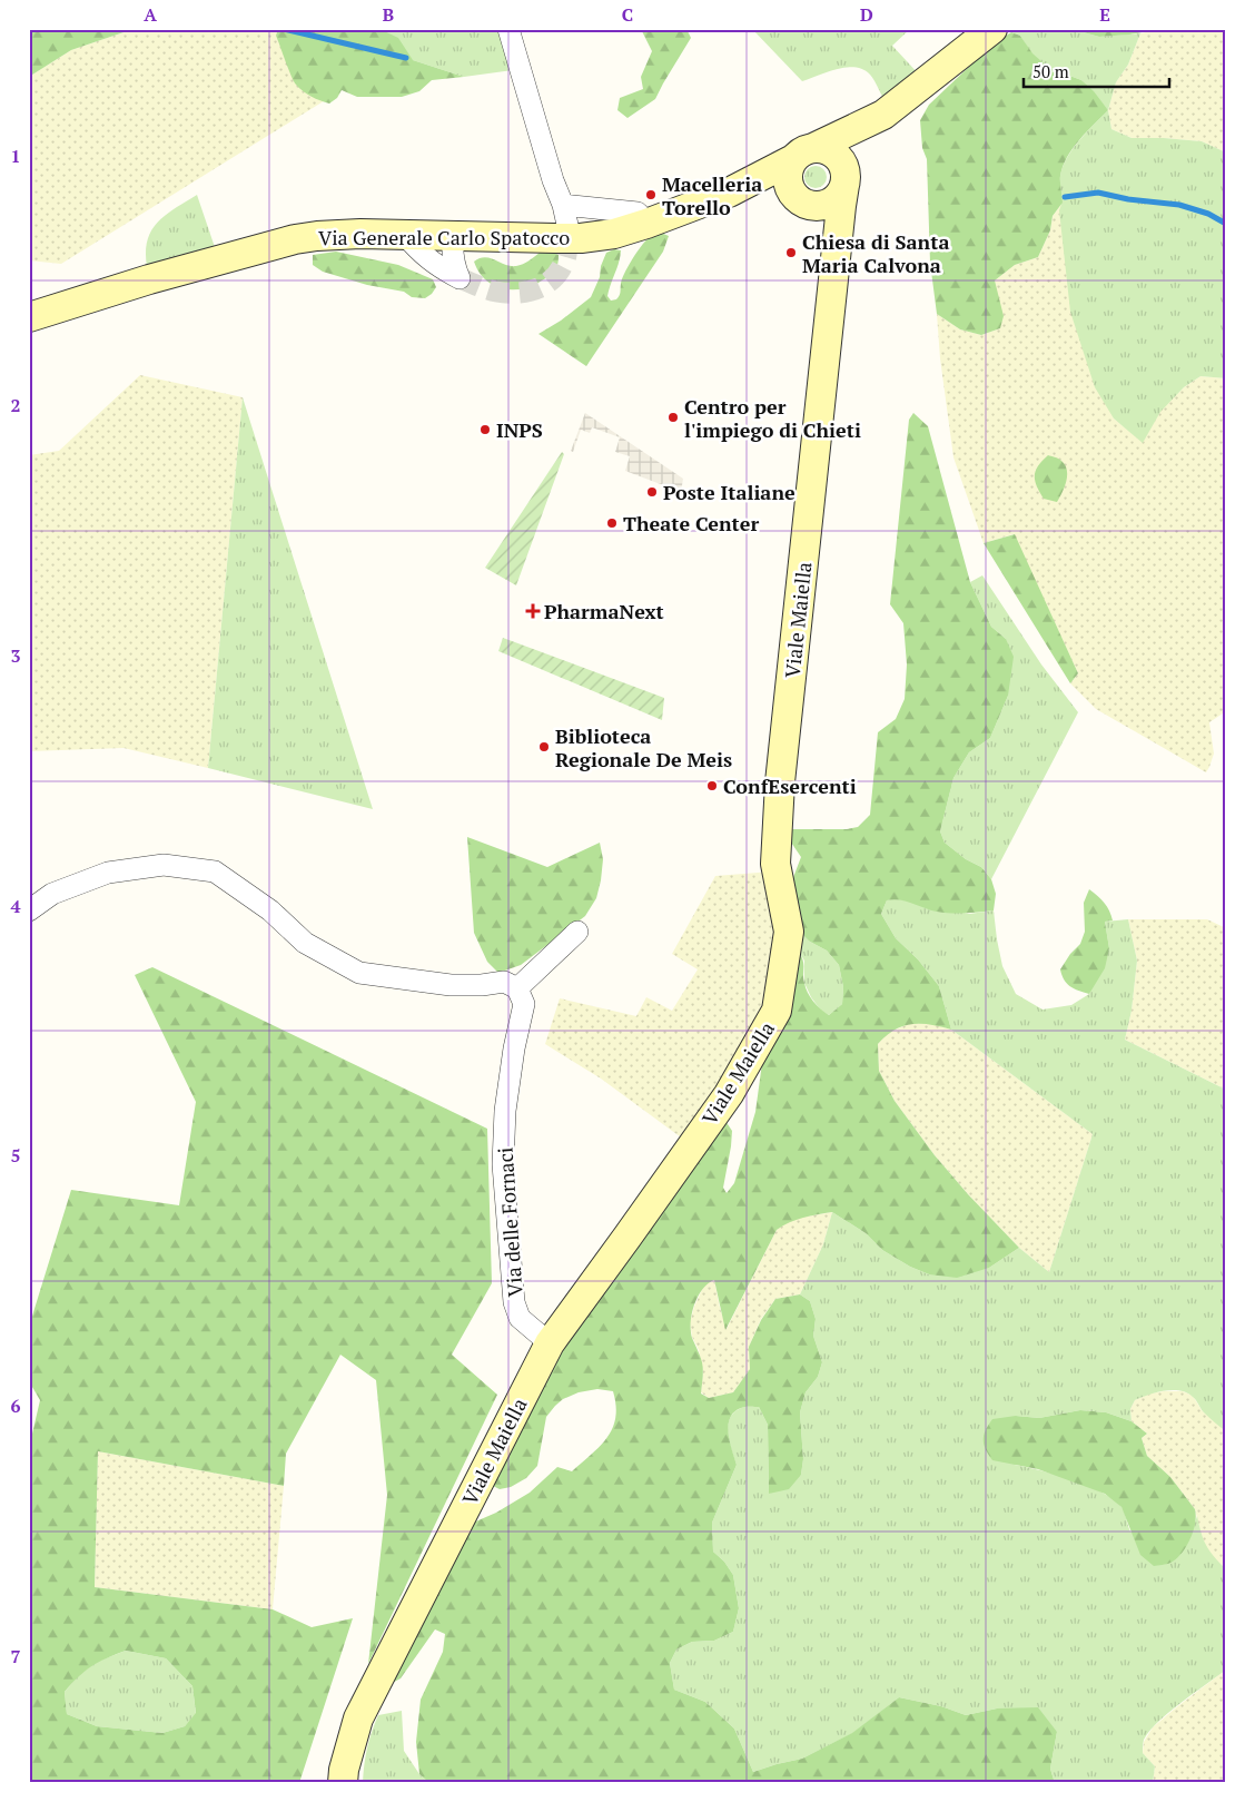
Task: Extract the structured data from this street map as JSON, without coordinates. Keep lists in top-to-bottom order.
{
  "streets": {
    "main road": ["Via Generale Carlo Spatocco", "Viale Maiella"],
    "street": ["Via delle Fornaci"]
  },
  "crossings": [
    ["Via Generale Carlo Spatocco", "Viale Maiella"],
    ["Viale Maiella", "Via delle Fornaci"]
  ],
  "places": {
    "other": [
      "Macelleria Torello",
      "Chiesa di Santa Maria Calvona",
      "Centro per l'impiego di Chieti",
      "INPS",
      "Poste Italiane",
      "Theate Center",
      "Biblioteca Regionale De Meis",
      "ConfEsercenti"
    ],
    "health": ["PharmaNext"]
  },
  "scale_bar": "50 m",
  "grid": {
    "columns": [
      "A",
      "B",
      "C",
      "D",
      "E"
    ],
    "rows": [
      "1",
      "2",
      "3",
      "4",
      "5",
      "6",
      "7"
    ]
  }
}
